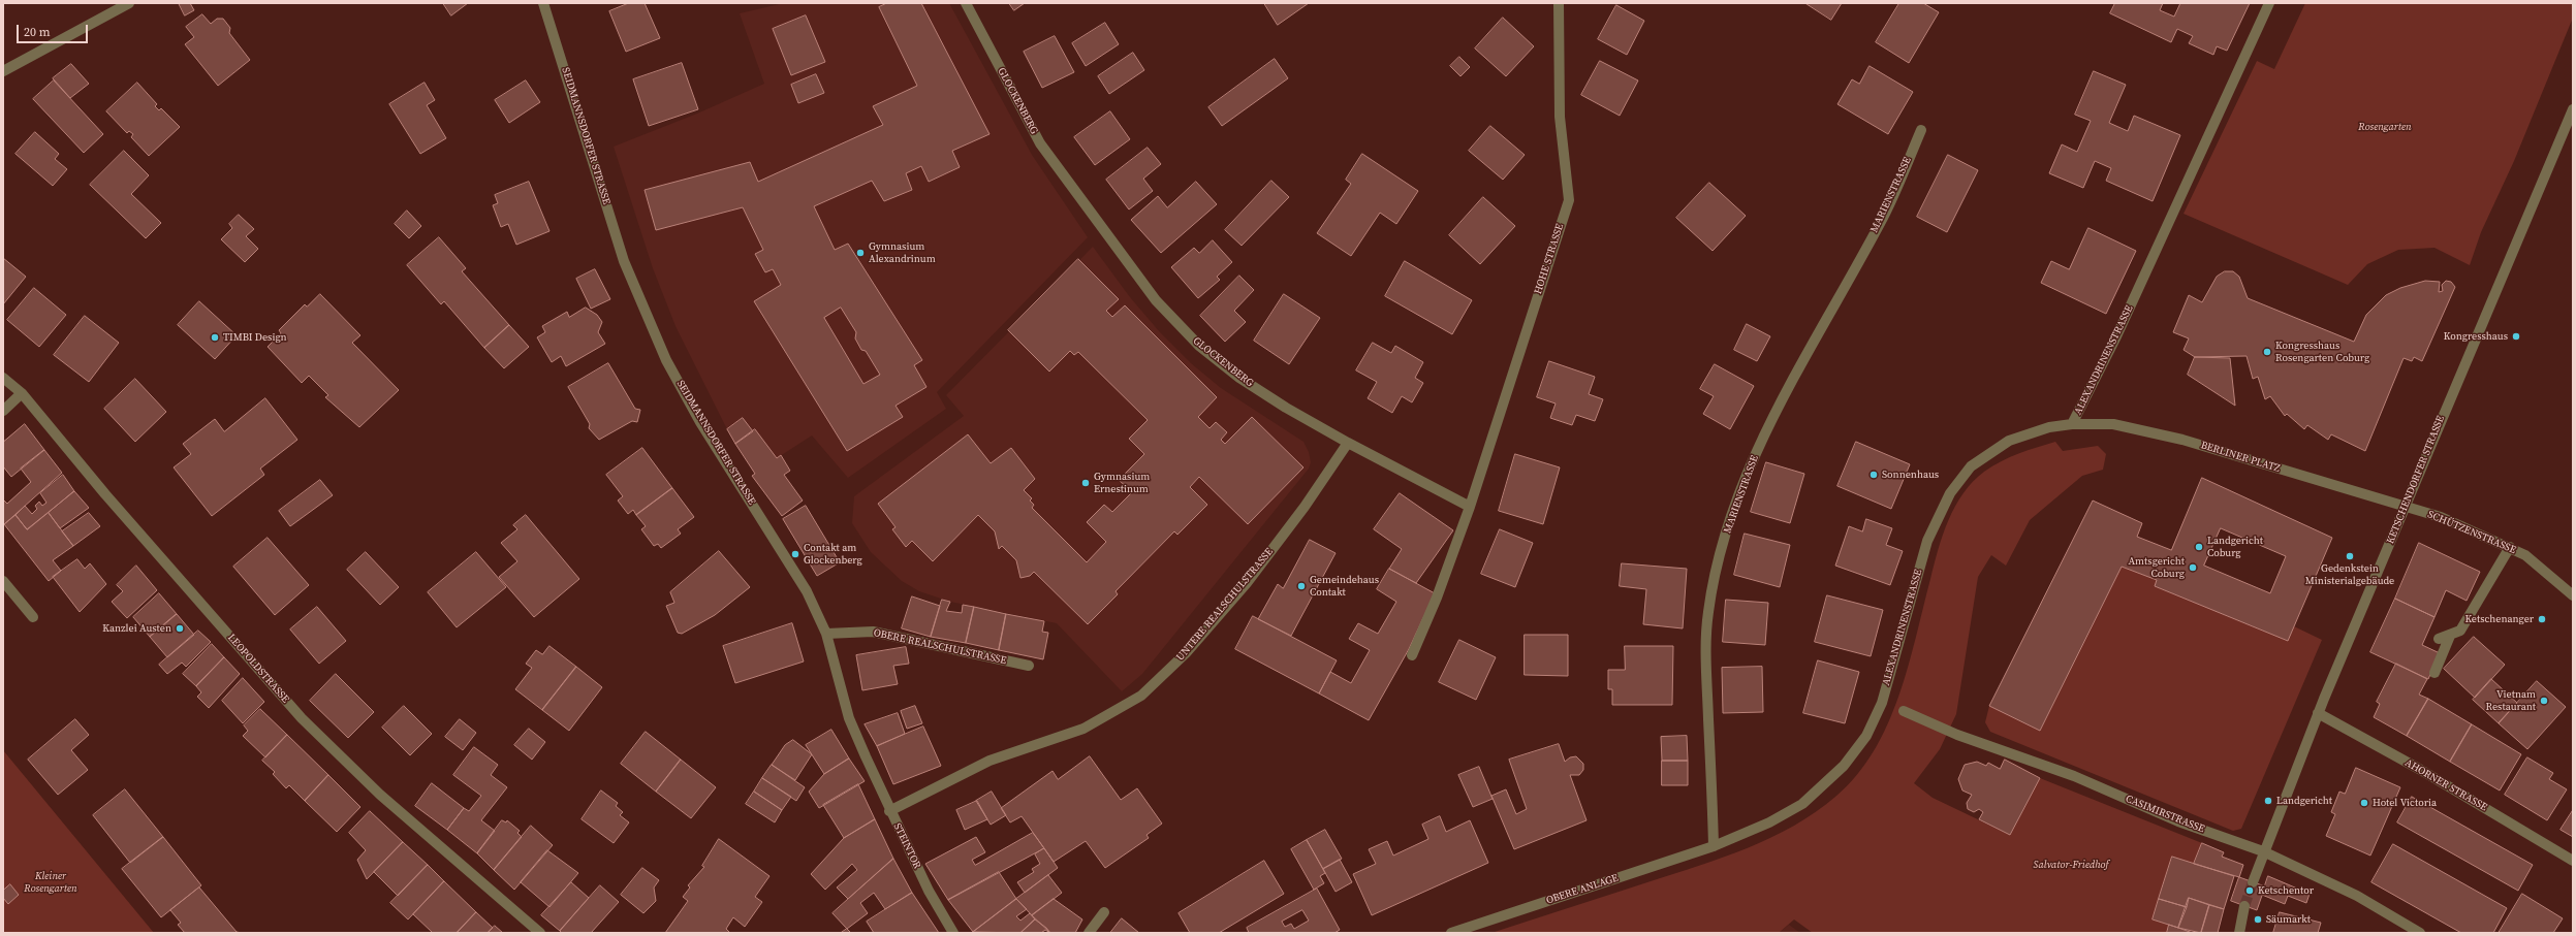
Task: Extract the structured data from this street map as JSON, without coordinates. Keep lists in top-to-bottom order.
{
  "streets": {
    "street": [
      "GLOCKENBERG",
      "SEIDMANNSDORFER STRASSE",
      "MARIENSTRASSE",
      "HOHE STRASSE",
      "ALEXANDRINENSTRASSE",
      "BERLINER PLATZ",
      "KETSCHENDORFER STRASSE",
      "SCHÜTZENSTRASSE",
      "UNTERE REALSCHULSTRASSE",
      "OBERE REALSCHULSTRASSE",
      "LEOPOLDSTRASSE",
      "AHORNER STRASSE",
      "CASIMIRSTRASSE",
      "STEINTOR",
      "OBERE ANLAGE"
    ]
  },
  "crossings": [
    ["GLOCKENBERG", "HOHE STRASSE"],
    ["GLOCKENBERG", "UNTERE REALSCHULSTRASSE"],
    ["SEIDMANNSDORFER STRASSE", "OBERE REALSCHULSTRASSE"],
    ["SEIDMANNSDORFER STRASSE", "STEINTOR"],
    ["MARIENSTRASSE", "ALEXANDRINENSTRASSE"],
    ["MARIENSTRASSE", "OBERE ANLAGE"],
    ["ALEXANDRINENSTRASSE", "BERLINER PLATZ"],
    ["ALEXANDRINENSTRASSE", "OBERE ANLAGE"],
    ["BERLINER PLATZ", "KETSCHENDORFER STRASSE"],
    ["BERLINER PLATZ", "SCHÜTZENSTRASSE"],
    ["KETSCHENDORFER STRASSE", "SCHÜTZENSTRASSE"],
    ["KETSCHENDORFER STRASSE", "AHORNER STRASSE"],
    ["KETSCHENDORFER STRASSE", "CASIMIRSTRASSE"],
    ["UNTERE REALSCHULSTRASSE", "STEINTOR"]
  ],
  "parks": ["Rosengarten", "Salvator-Friedhof", "Kleiner Rosengarten"],
  "places": [
    "Gymnasium Alexandrinum",
    "Kongresshaus",
    "TIMBI Design",
    "Kongresshaus Rosengarten Coburg",
    "Sonnenhaus",
    "Gymnasium Ernestinum",
    "Landgericht Coburg",
    "Contakt am Glockenberg",
    "Gedenkstein Ministerialgebäude",
    "Amtsgericht Coburg",
    "Gemeindehaus Contakt",
    "Ketschenanger",
    "Kanzlei Austen",
    "Vietnam Restaurant",
    "Landgericht",
    "Hotel Victoria",
    "Ketschentor",
    "Säumarkt"
  ],
  "scale_bar": "20 m"
}
